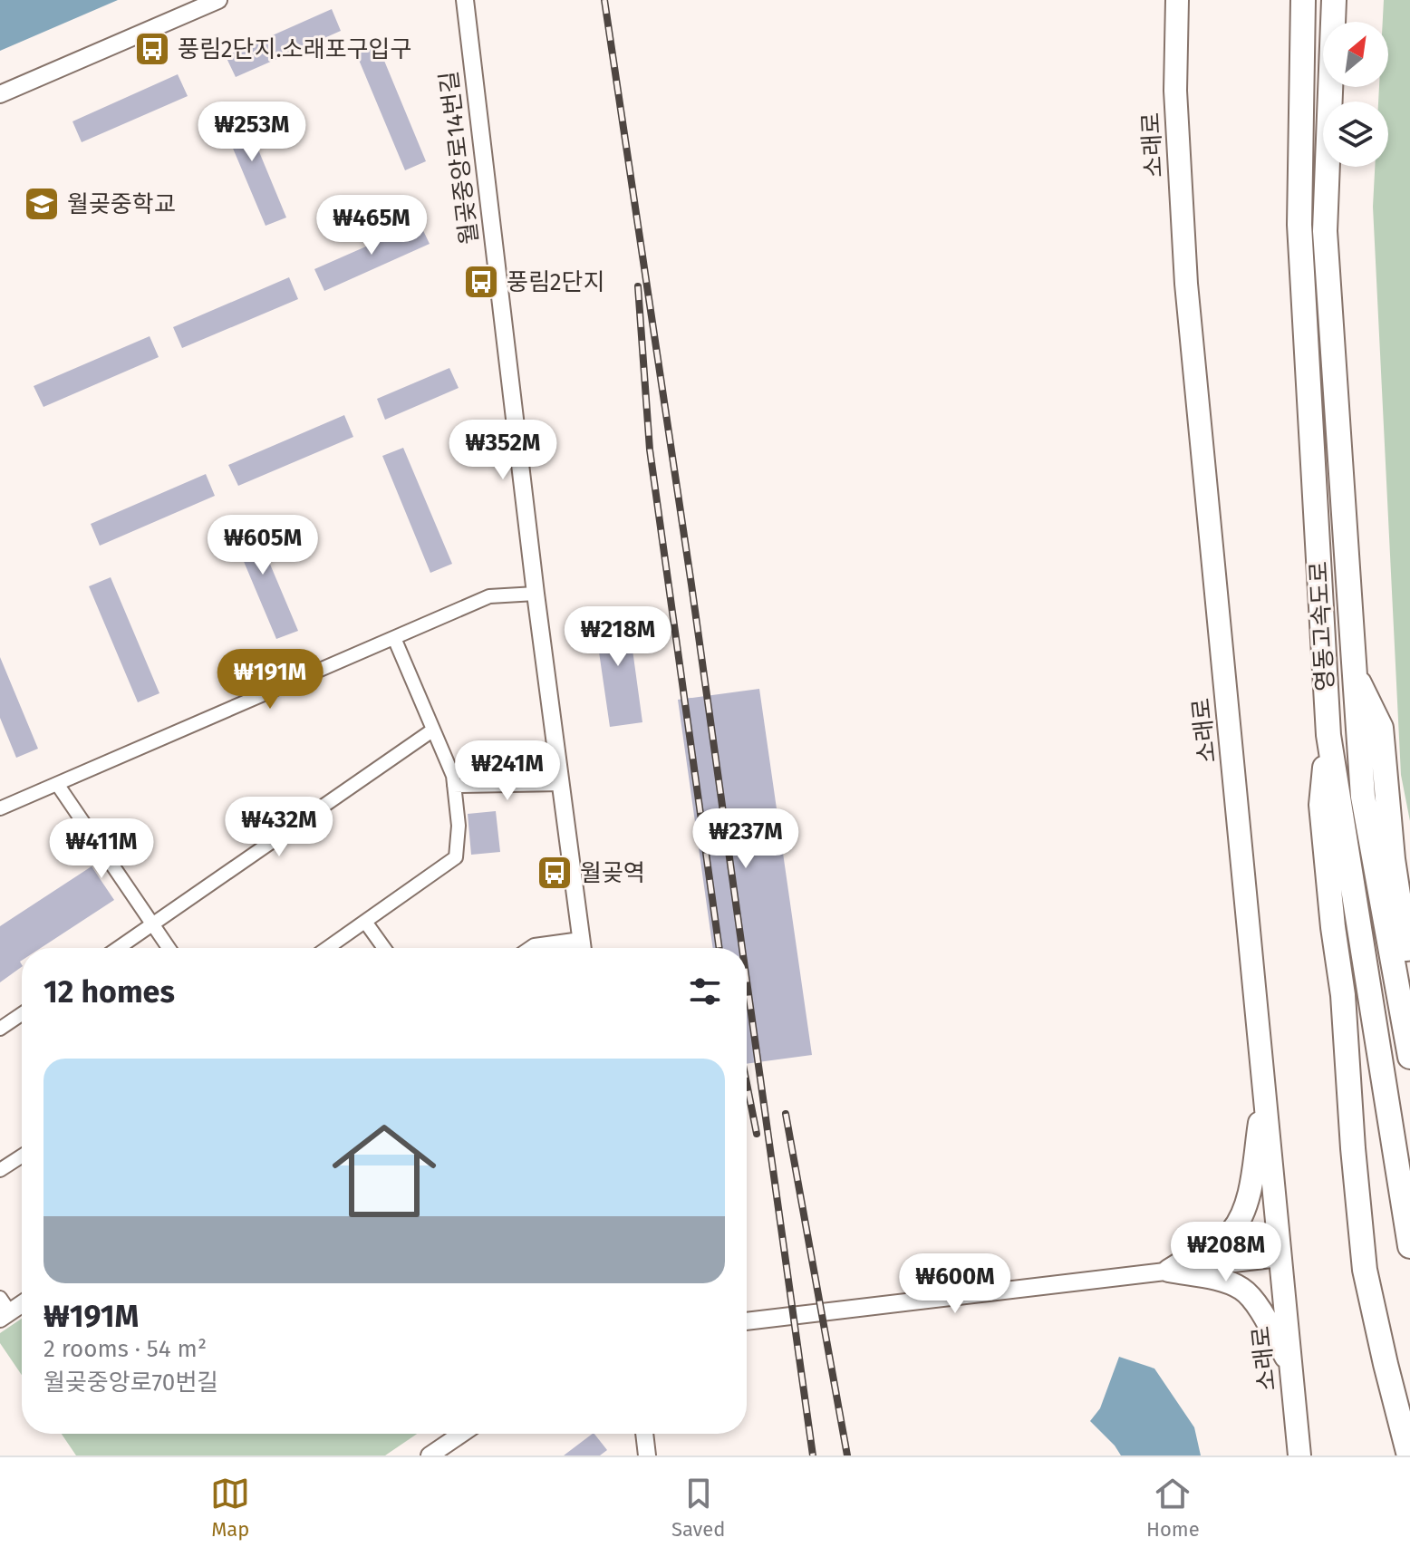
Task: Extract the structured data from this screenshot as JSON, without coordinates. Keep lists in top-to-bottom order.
{
  "streets": {
    "highway": ["영동고속도로"],
    "main road": ["소래로"],
    "street": ["월곶중앙로14번길"]
  },
  "places": {
    "bus stop": ["풍림2단지.소래포구입구", "풍림2단지", "월곶역"],
    "school or university": ["월곶중학교"]
  },
  "north": "top right",
  "page": {
    "price": [
      "₩253M",
      "₩465M",
      "₩352M",
      "₩605M",
      "₩218M",
      "₩191M",
      "₩241M",
      "₩432M",
      "₩237M",
      "₩411M",
      "₩208M",
      "₩600M"
    ],
    "heading": "12 homes",
    "list": [
      {
        "name": "₩191M",
        "note": "2 rooms · 54 m² · 월곶중앙로70번길"
      }
    ],
    "tabs": ["Map", "Saved", "Home"]
  }
}
